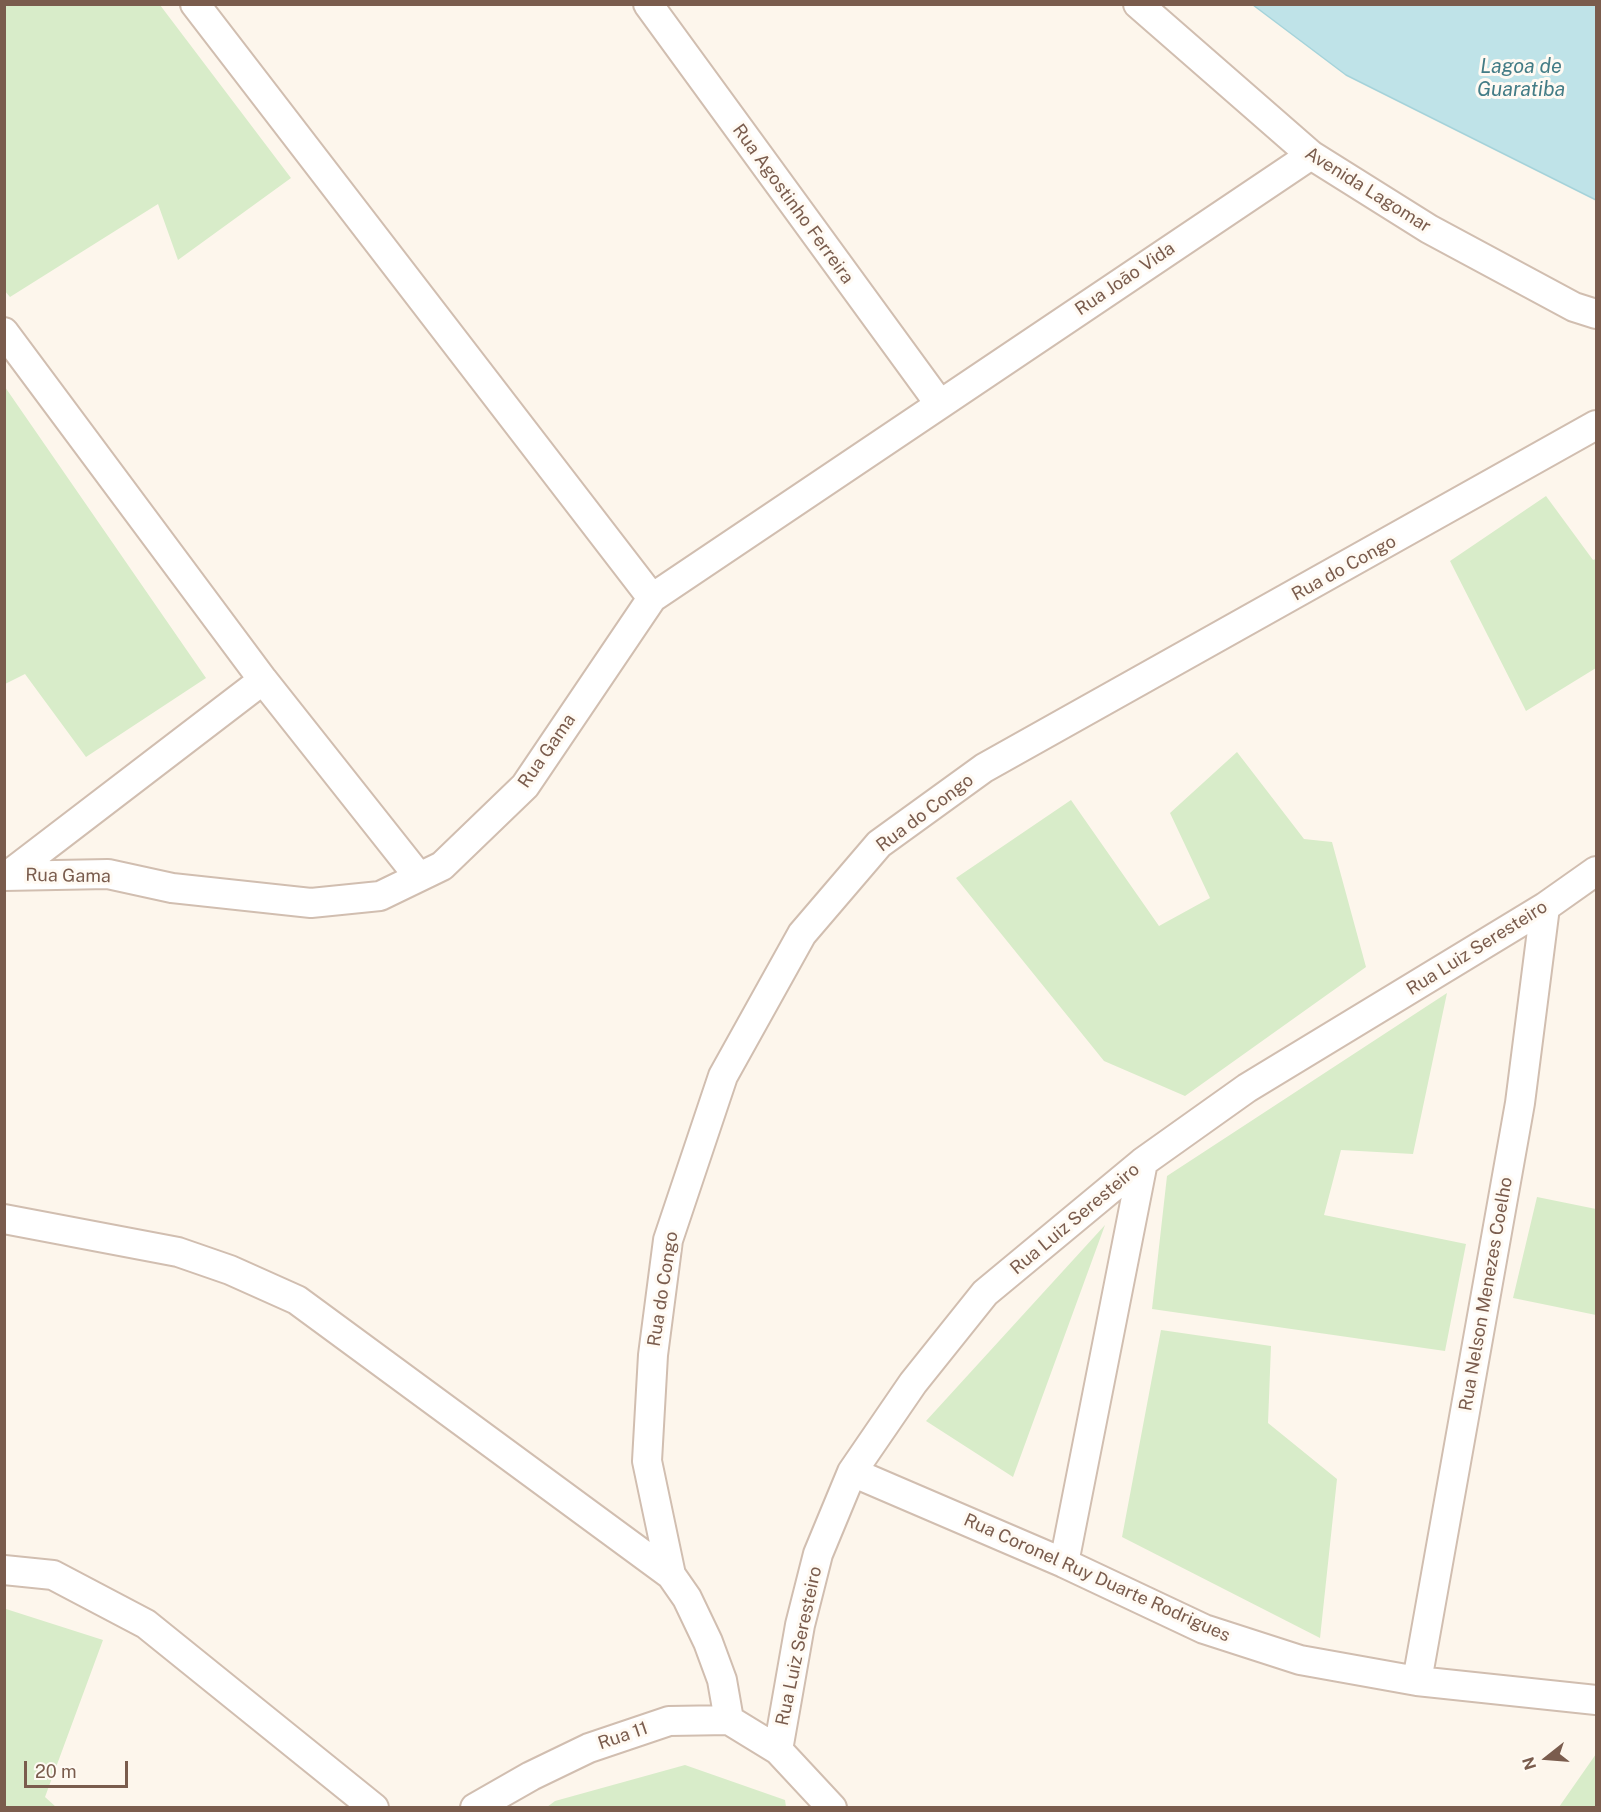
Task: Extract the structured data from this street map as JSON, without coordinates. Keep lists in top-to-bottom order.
{
  "streets": {
    "street": [
      "Avenida Lagomar",
      "Rua Agostinho Ferreira",
      "Rua João Vida",
      "Rua do Congo",
      "Rua Gama",
      "Rua Luiz Seresteiro",
      "Rua Nelson Menezes Coelho",
      "Rua Coronel Ruy Duarte Rodrigues",
      "Rua 11"
    ]
  },
  "crossings": [
    ["Avenida Lagomar", "Rua João Vida"],
    ["Rua Agostinho Ferreira", "Rua João Vida"],
    ["Rua Agostinho Ferreira", "Rua Gama"],
    ["Rua João Vida", "Rua Gama"],
    ["Rua Luiz Seresteiro", "Rua Nelson Menezes Coelho"],
    ["Rua Luiz Seresteiro", "Rua Coronel Ruy Duarte Rodrigues"],
    ["Rua Nelson Menezes Coelho", "Rua Coronel Ruy Duarte Rodrigues"]
  ],
  "water": ["Lagoa de Guaratiba"],
  "scale_bar": "20 m",
  "north": "left"
}
